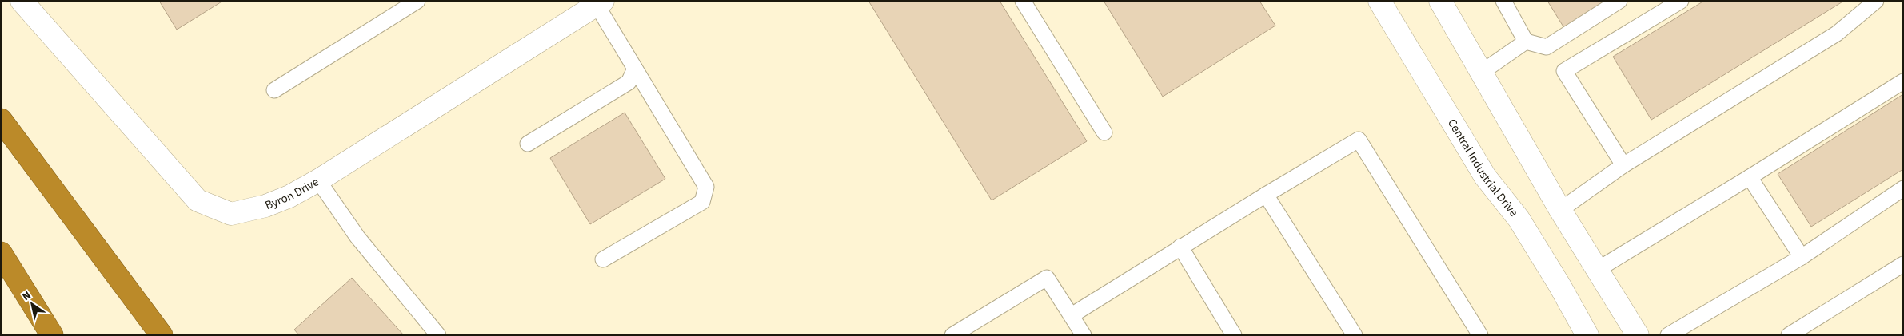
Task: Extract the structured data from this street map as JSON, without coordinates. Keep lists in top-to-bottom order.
{
  "streets": {
    "street": ["Central Industrial Drive", "Byron Drive"]
  },
  "north": "top left"
}
